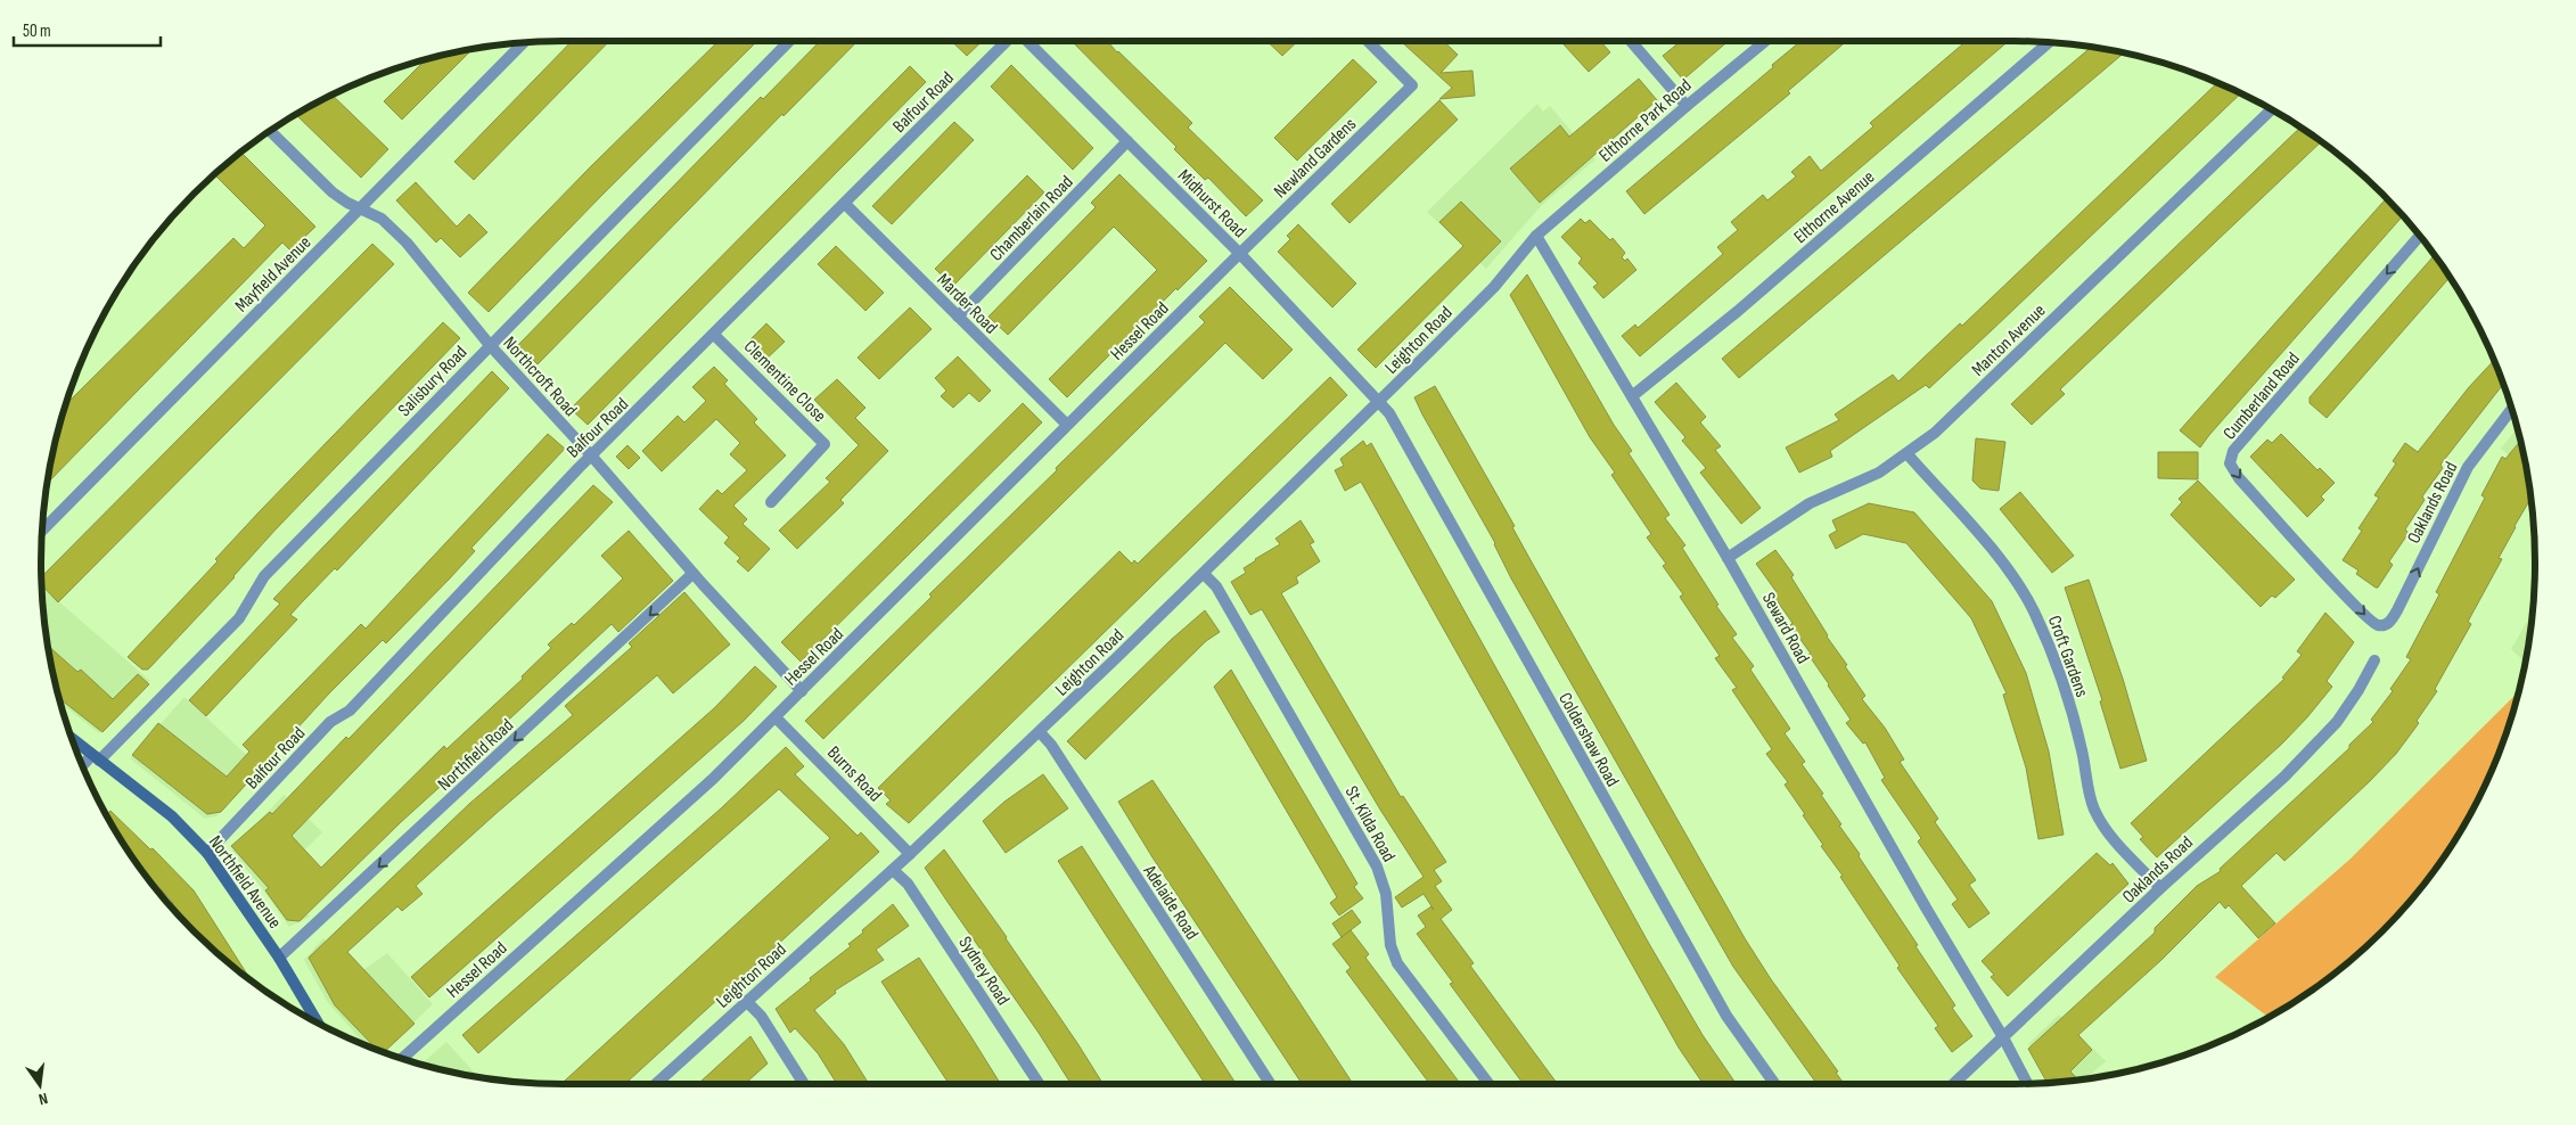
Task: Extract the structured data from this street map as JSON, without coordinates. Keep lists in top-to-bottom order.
{
  "streets": {
    "main road": ["Northfield Avenue"],
    "street": [
      "Balfour Road",
      "Elthorne Park Road",
      "Newland Gardens",
      "Midhurst Road",
      "Elthorne Avenue",
      "Chamberlain Road",
      "Mayfield Avenue",
      "Marder Road",
      "Hessel Road",
      "Leighton Road",
      "Manton Avenue",
      "Northcroft Road",
      "Salisbury Road",
      "Clementine Close",
      "Cumberland Road",
      "Oaklands Road",
      "Seward Road",
      "Croft Gardens",
      "Coldershaw Road",
      "Northfield Road",
      "Burns Road",
      "St. Kilda Road",
      "Adelaide Road",
      "Sydney Road"
    ]
  },
  "crossings": [
    ["Balfour Road", "Marder Road"],
    ["Balfour Road", "Northcroft Road"],
    ["Balfour Road", "Clementine Close"],
    ["Balfour Road", "Northfield Avenue"],
    ["Elthorne Park Road", "Leighton Road"],
    ["Elthorne Park Road", "Seward Road"],
    ["Newland Gardens", "Midhurst Road"],
    ["Newland Gardens", "Hessel Road"],
    ["Midhurst Road", "Chamberlain Road"],
    ["Midhurst Road", "Hessel Road"],
    ["Midhurst Road", "Leighton Road"],
    ["Midhurst Road", "Coldershaw Road"],
    ["Elthorne Avenue", "Seward Road"],
    ["Chamberlain Road", "Marder Road"],
    ["Mayfield Avenue", "Northcroft Road"],
    ["Marder Road", "Hessel Road"],
    ["Hessel Road", "Northcroft Road"],
    ["Hessel Road", "Burns Road"],
    ["Leighton Road", "Seward Road"],
    ["Leighton Road", "Coldershaw Road"],
    ["Leighton Road", "Burns Road"],
    ["Leighton Road", "St. Kilda Road"],
    ["Leighton Road", "Adelaide Road"],
    ["Leighton Road", "Sydney Road"],
    ["Manton Avenue", "Seward Road"],
    ["Manton Avenue", "Croft Gardens"],
    ["Northcroft Road", "Salisbury Road"],
    ["Northcroft Road", "Northfield Road"],
    ["Salisbury Road", "Northfield Avenue"],
    ["Cumberland Road", "Oaklands Road"],
    ["Oaklands Road", "Seward Road"],
    ["Oaklands Road", "Croft Gardens"],
    ["Northfield Road", "Northfield Avenue"]
  ],
  "one_way": ["Northfield Road"],
  "scale_bar": "50 m",
  "north": "bottom"
}
